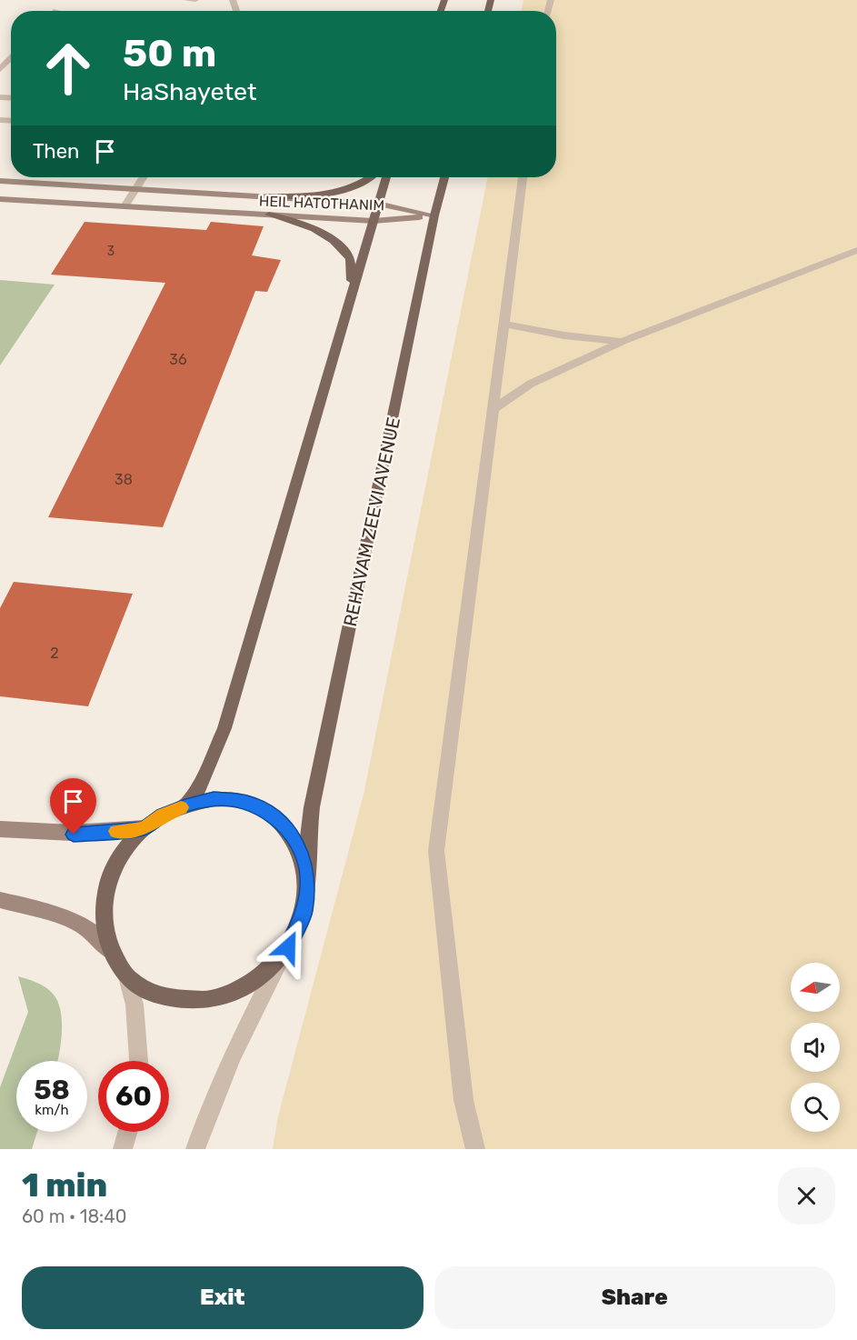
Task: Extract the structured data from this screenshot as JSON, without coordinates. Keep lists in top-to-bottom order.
{
  "streets": {
    "main road": ["REHAVAM ZEEVI AVENUE"],
    "street": ["HEIL HATOTHANIM"]
  },
  "crossings": [
    ["HEIL HATOTHANIM", "REHAVAM ZEEVI AVENUE"]
  ],
  "house_numbers": [
    "3",
    "36",
    "38",
    "2"
  ],
  "north": "left",
  "page": {
    "turn": ["50 m", "HaShayetet"],
    "then": "Then",
    "speed": "58 km/h",
    "limit": "60",
    "heading": ["1 min", "60 m · 18:40"],
    "buttons": ["Exit", "Share"]
  }
}
